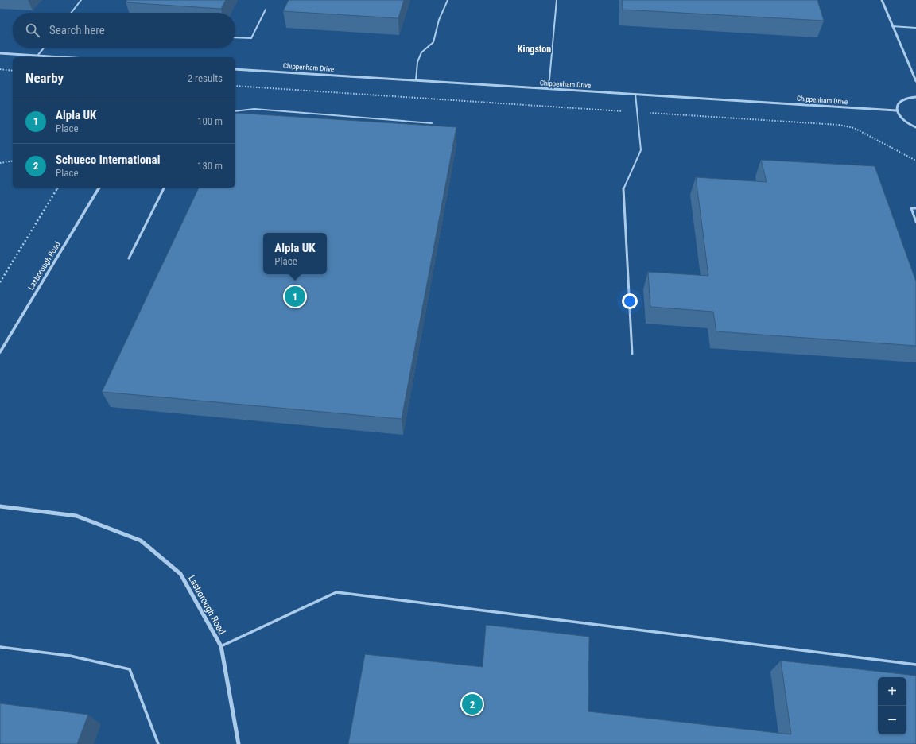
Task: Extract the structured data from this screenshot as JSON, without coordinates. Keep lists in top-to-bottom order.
{
  "streets": {
    "street": ["Chippenham Drive", "Lasborough Road"]
  },
  "districts": ["Kingston"],
  "page": {
    "search": "Search here",
    "heading": ["Nearby", "2 results"],
    "list": [
      {
        "mark": "1",
        "name": "Alpla UK",
        "note": "Place",
        "value": "100 m"
      },
      {
        "mark": "2",
        "name": "Schueco International",
        "note": "Place",
        "value": "130 m"
      }
    ],
    "popup": ["Alpla UK", "Place"],
    "pins": ["1", "2"],
    "map_buttons": ["+", "−"]
  }
}
